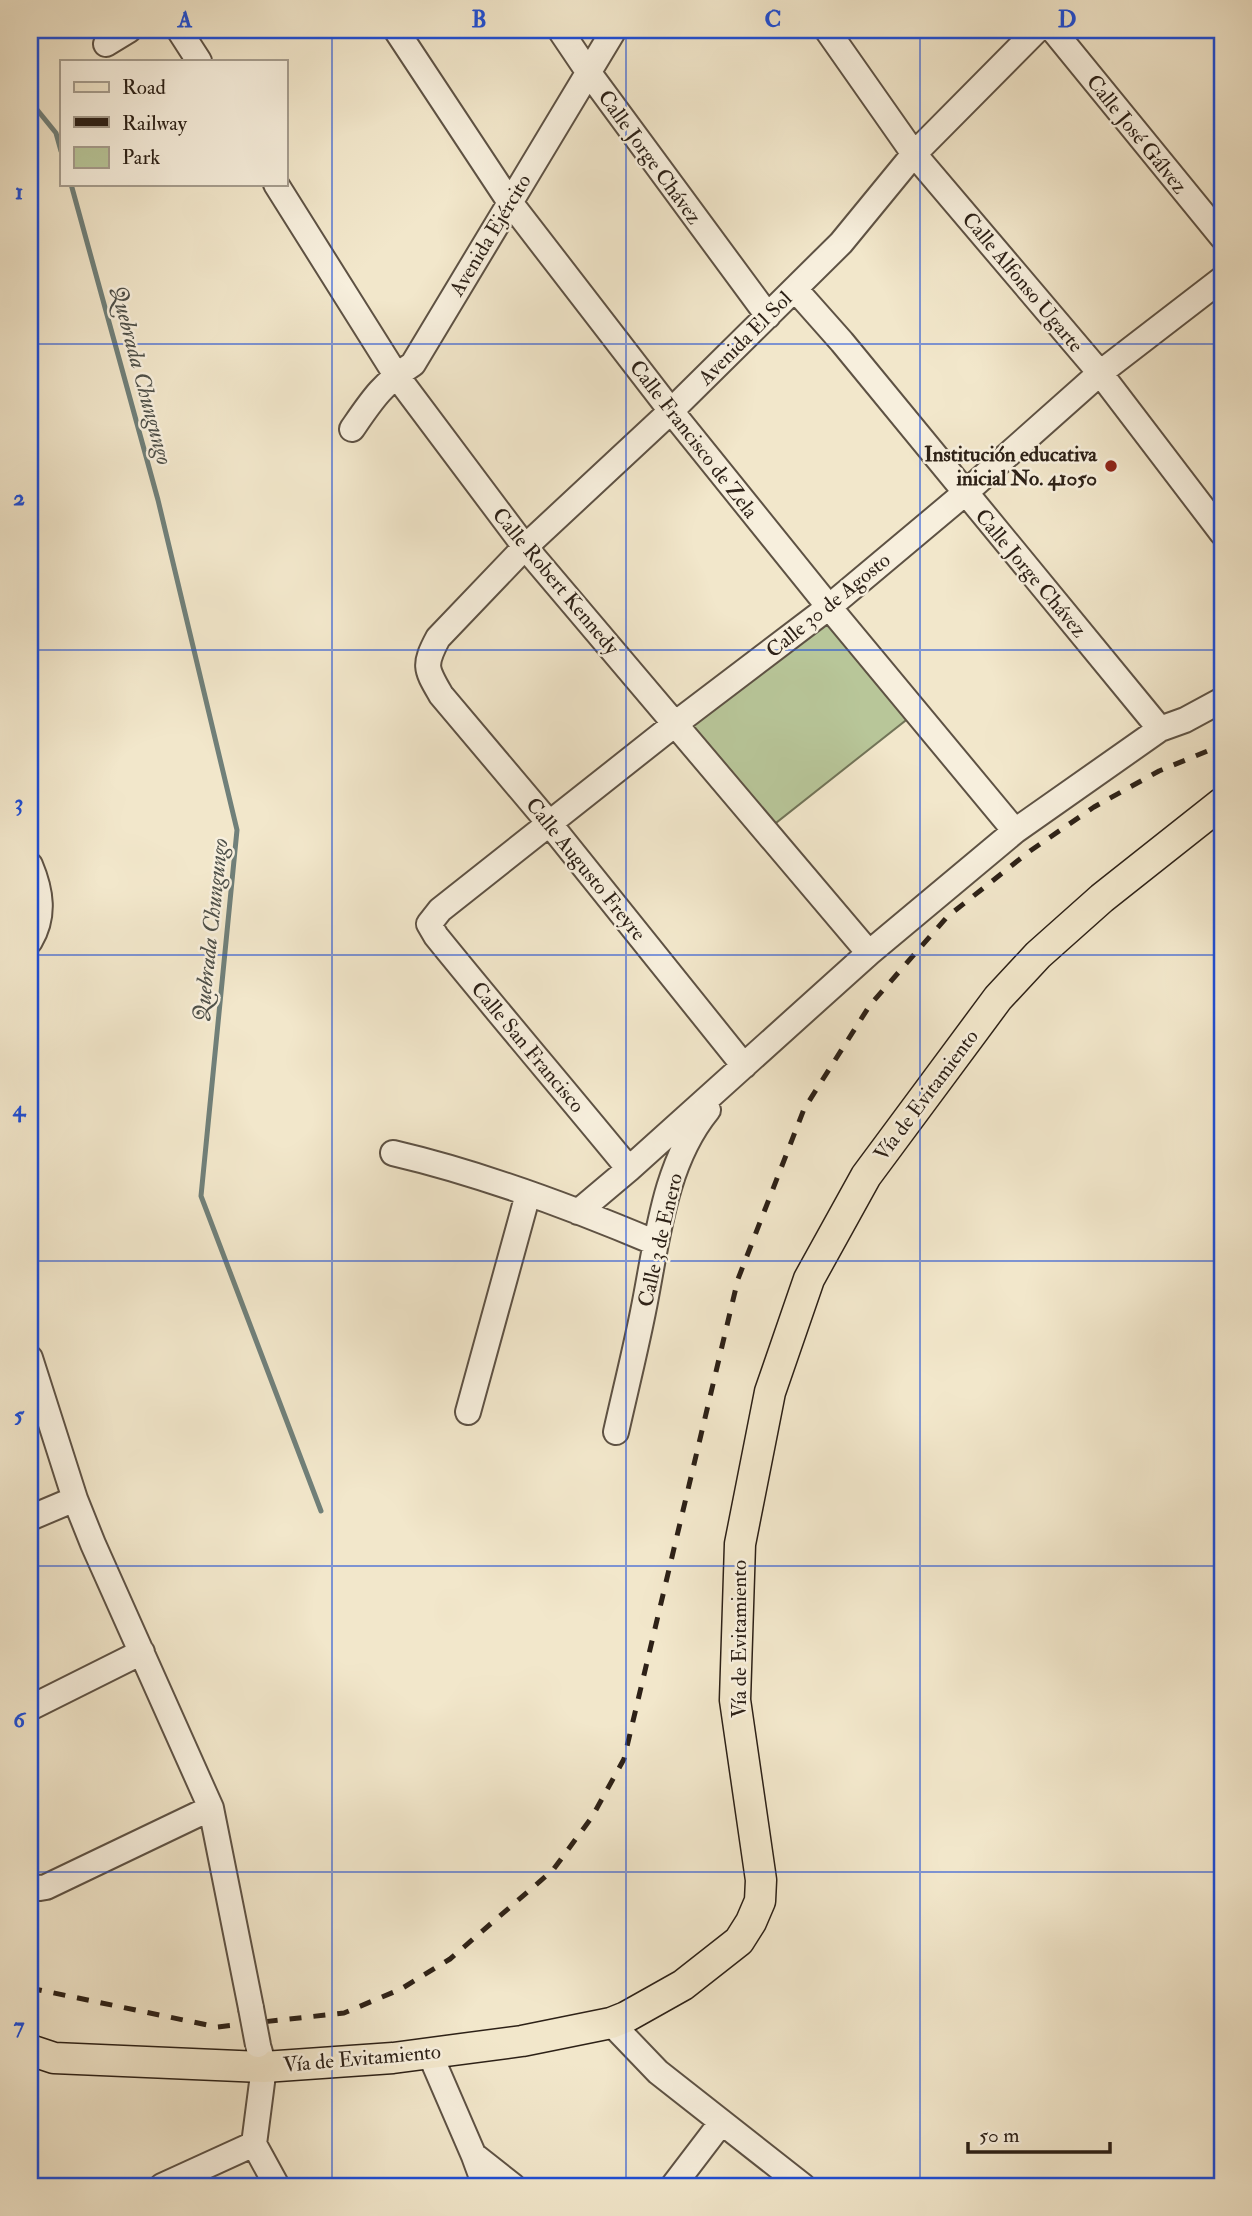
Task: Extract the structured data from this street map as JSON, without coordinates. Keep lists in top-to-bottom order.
{
  "streets": {
    "main road": ["Vía de Evitamiento"],
    "street": [
      "Calle José Gálvez",
      "Calle Jorge Chávez",
      "Avenida Ejército",
      "Calle Alfonso Ugarte",
      "Avenida El Sol",
      "Calle Francisco de Zela",
      "Calle Robert Kennedy",
      "Calle 30 de Agosto",
      "Calle Augusto Freyre",
      "Calle San Francisco",
      "Calle 3 de Enero"
    ]
  },
  "crossings": [
    ["Calle Jorge Chávez", "Avenida Ejército"],
    ["Calle Jorge Chávez", "Avenida El Sol"],
    ["Calle Jorge Chávez", "Calle 30 de Agosto"],
    ["Avenida Ejército", "Calle Francisco de Zela"],
    ["Avenida Ejército", "Calle Robert Kennedy"],
    ["Calle Alfonso Ugarte", "Avenida El Sol"],
    ["Calle Alfonso Ugarte", "Calle 30 de Agosto"],
    ["Avenida El Sol", "Calle Francisco de Zela"],
    ["Avenida El Sol", "Calle Robert Kennedy"],
    ["Avenida El Sol", "Calle Augusto Freyre"],
    ["Calle Francisco de Zela", "Calle 30 de Agosto"],
    ["Calle Robert Kennedy", "Calle 30 de Agosto"],
    ["Calle 30 de Agosto", "Calle Augusto Freyre"],
    ["Calle 30 de Agosto", "Calle San Francisco"],
    ["Calle Augusto Freyre", "Calle 3 de Enero"]
  ],
  "water": ["Quebrada Chungungo"],
  "places": ["Institución educativa inicial No. 41050"],
  "legend": ["Road", "Railway", "Park"],
  "scale_bar": "50 m",
  "grid": {
    "columns": [
      "A",
      "B",
      "C",
      "D"
    ],
    "rows": [
      "1",
      "2",
      "3",
      "4",
      "5",
      "6",
      "7"
    ]
  }
}
